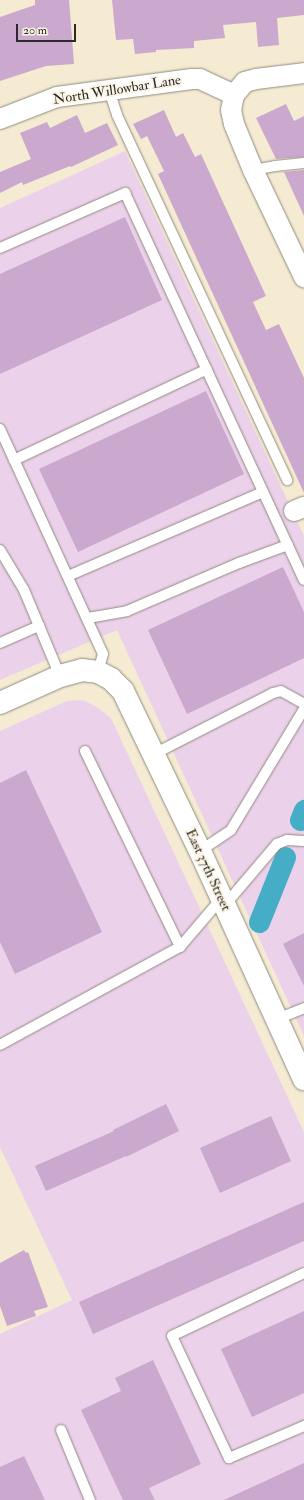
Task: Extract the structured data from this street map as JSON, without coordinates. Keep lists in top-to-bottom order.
{
  "streets": {
    "street": ["North Willowbar Lane", "East 37th Street"]
  },
  "scale_bar": "20 m"
}
